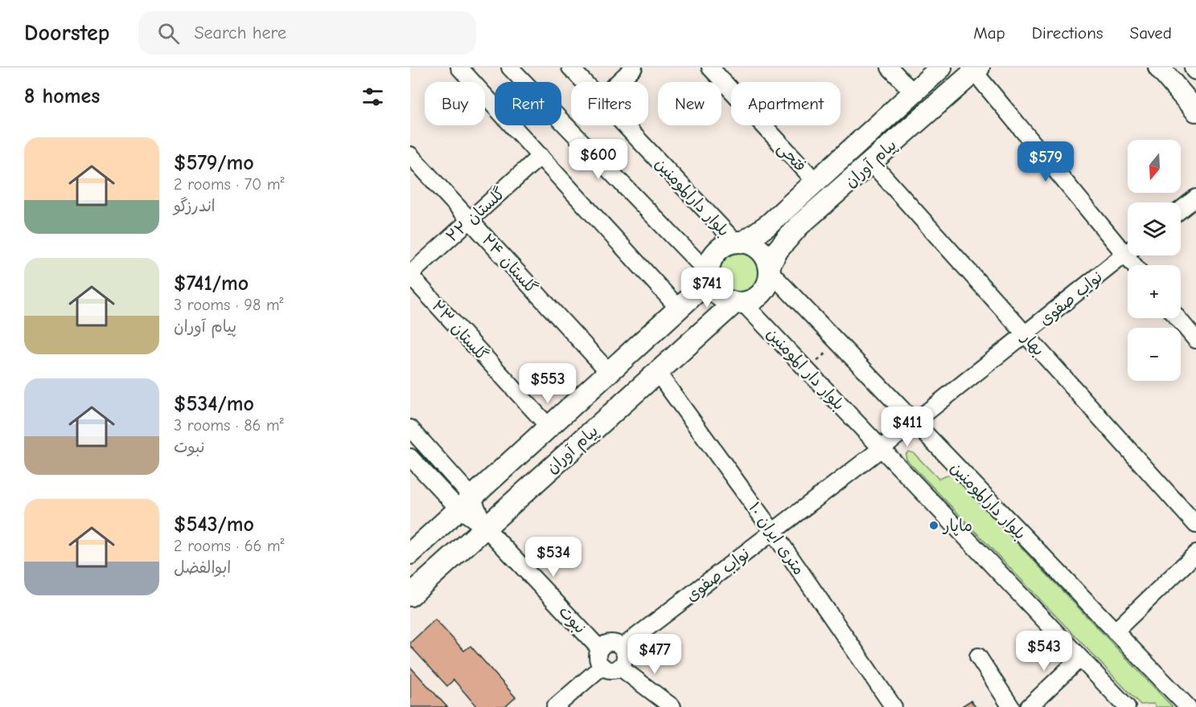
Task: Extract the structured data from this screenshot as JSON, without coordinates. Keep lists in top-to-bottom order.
{
  "streets": {
    "main road": ["پیام آوران"],
    "street": [
      "فتحی",
      "بلوار دارالمومنین",
      "گلستان ۲۲",
      "گلستان ۲۴",
      "نواب صفوی",
      "گلستان ۲۳",
      "بهار",
      "بلوار دار المومنین",
      "۱۰ متری ایران",
      "نبوت"
    ]
  },
  "crossings": [
    ["فتحی", "پیام آوران"],
    ["پیام آوران", "بلوار دارالمومنین"],
    ["پیام آوران", "گلستان ۲۴"],
    ["پیام آوران", "گلستان ۲۳"],
    ["پیام آوران", "بهار"],
    ["پیام آوران", "بلوار دار المومنین"],
    ["پیام آوران", "۱۰ متری ایران"],
    ["پیام آوران", "نبوت"],
    ["بلوار دارالمومنین", "نواب صفوی"],
    ["بلوار دارالمومنین", "بلوار دار المومنین"],
    ["گلستان ۲۲", "گلستان ۲۴"],
    ["گلستان ۲۲", "گلستان ۲۳"],
    ["نواب صفوی", "بهار"],
    ["نواب صفوی", "بلوار دار المومنین"],
    ["نواب صفوی", "۱۰ متری ایران"],
    ["نواب صفوی", "نبوت"]
  ],
  "places": ["ماپار"],
  "north": "bottom",
  "page": {
    "header": "Doorstep",
    "search": "Search here",
    "nav": ["Map", "Directions", "Saved"],
    "heading": "8 homes",
    "chip": [
      "Buy",
      "Rent",
      "Filters",
      "New",
      "Apartment"
    ],
    "list": [
      {
        "name": "$579/mo",
        "note": "2 rooms · 70 m² · اندرزگو"
      },
      {
        "name": "$741/mo",
        "note": "3 rooms · 98 m² · پیام آوران"
      },
      {
        "name": "$534/mo",
        "note": "3 rooms · 86 m² · نبوت"
      },
      {
        "name": "$543/mo",
        "note": "2 rooms · 66 m² · ابوالفضل"
      }
    ],
    "price": [
      "$600",
      "$579",
      "$741",
      "$553",
      "$411",
      "$534",
      "$543",
      "$477"
    ],
    "map_buttons": ["+", "−"]
  }
}
